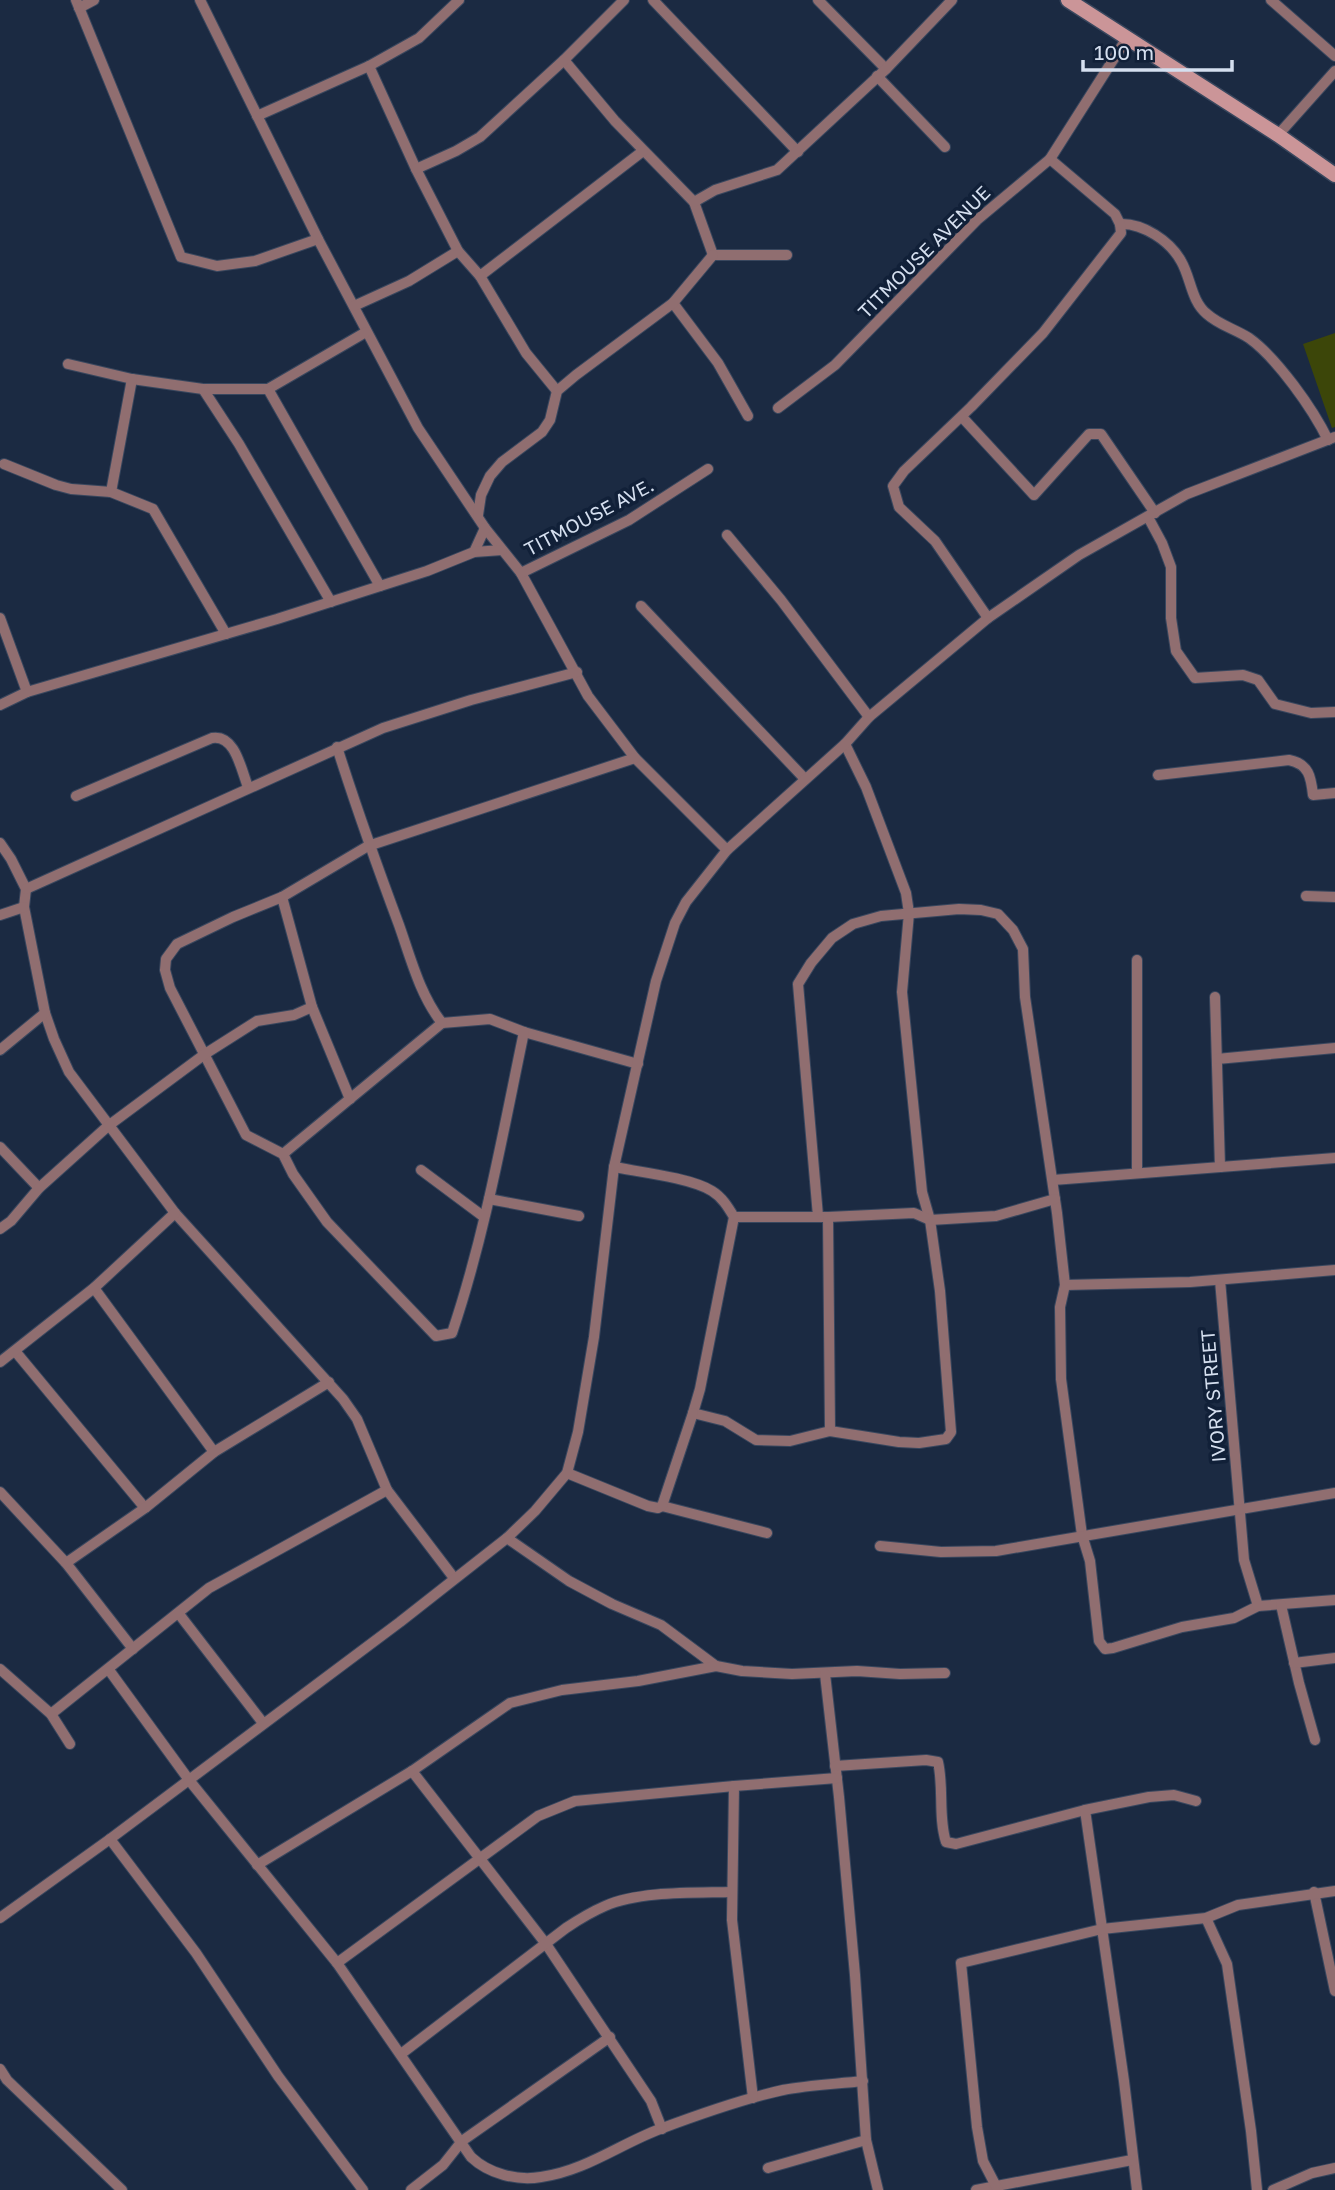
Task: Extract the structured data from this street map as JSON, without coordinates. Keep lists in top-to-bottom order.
{
  "streets": {
    "street": ["TITMOUSE AVENUE", "TITMOUSE AVE.", "IVORY STREET"]
  },
  "scale_bar": "100 m"
}
